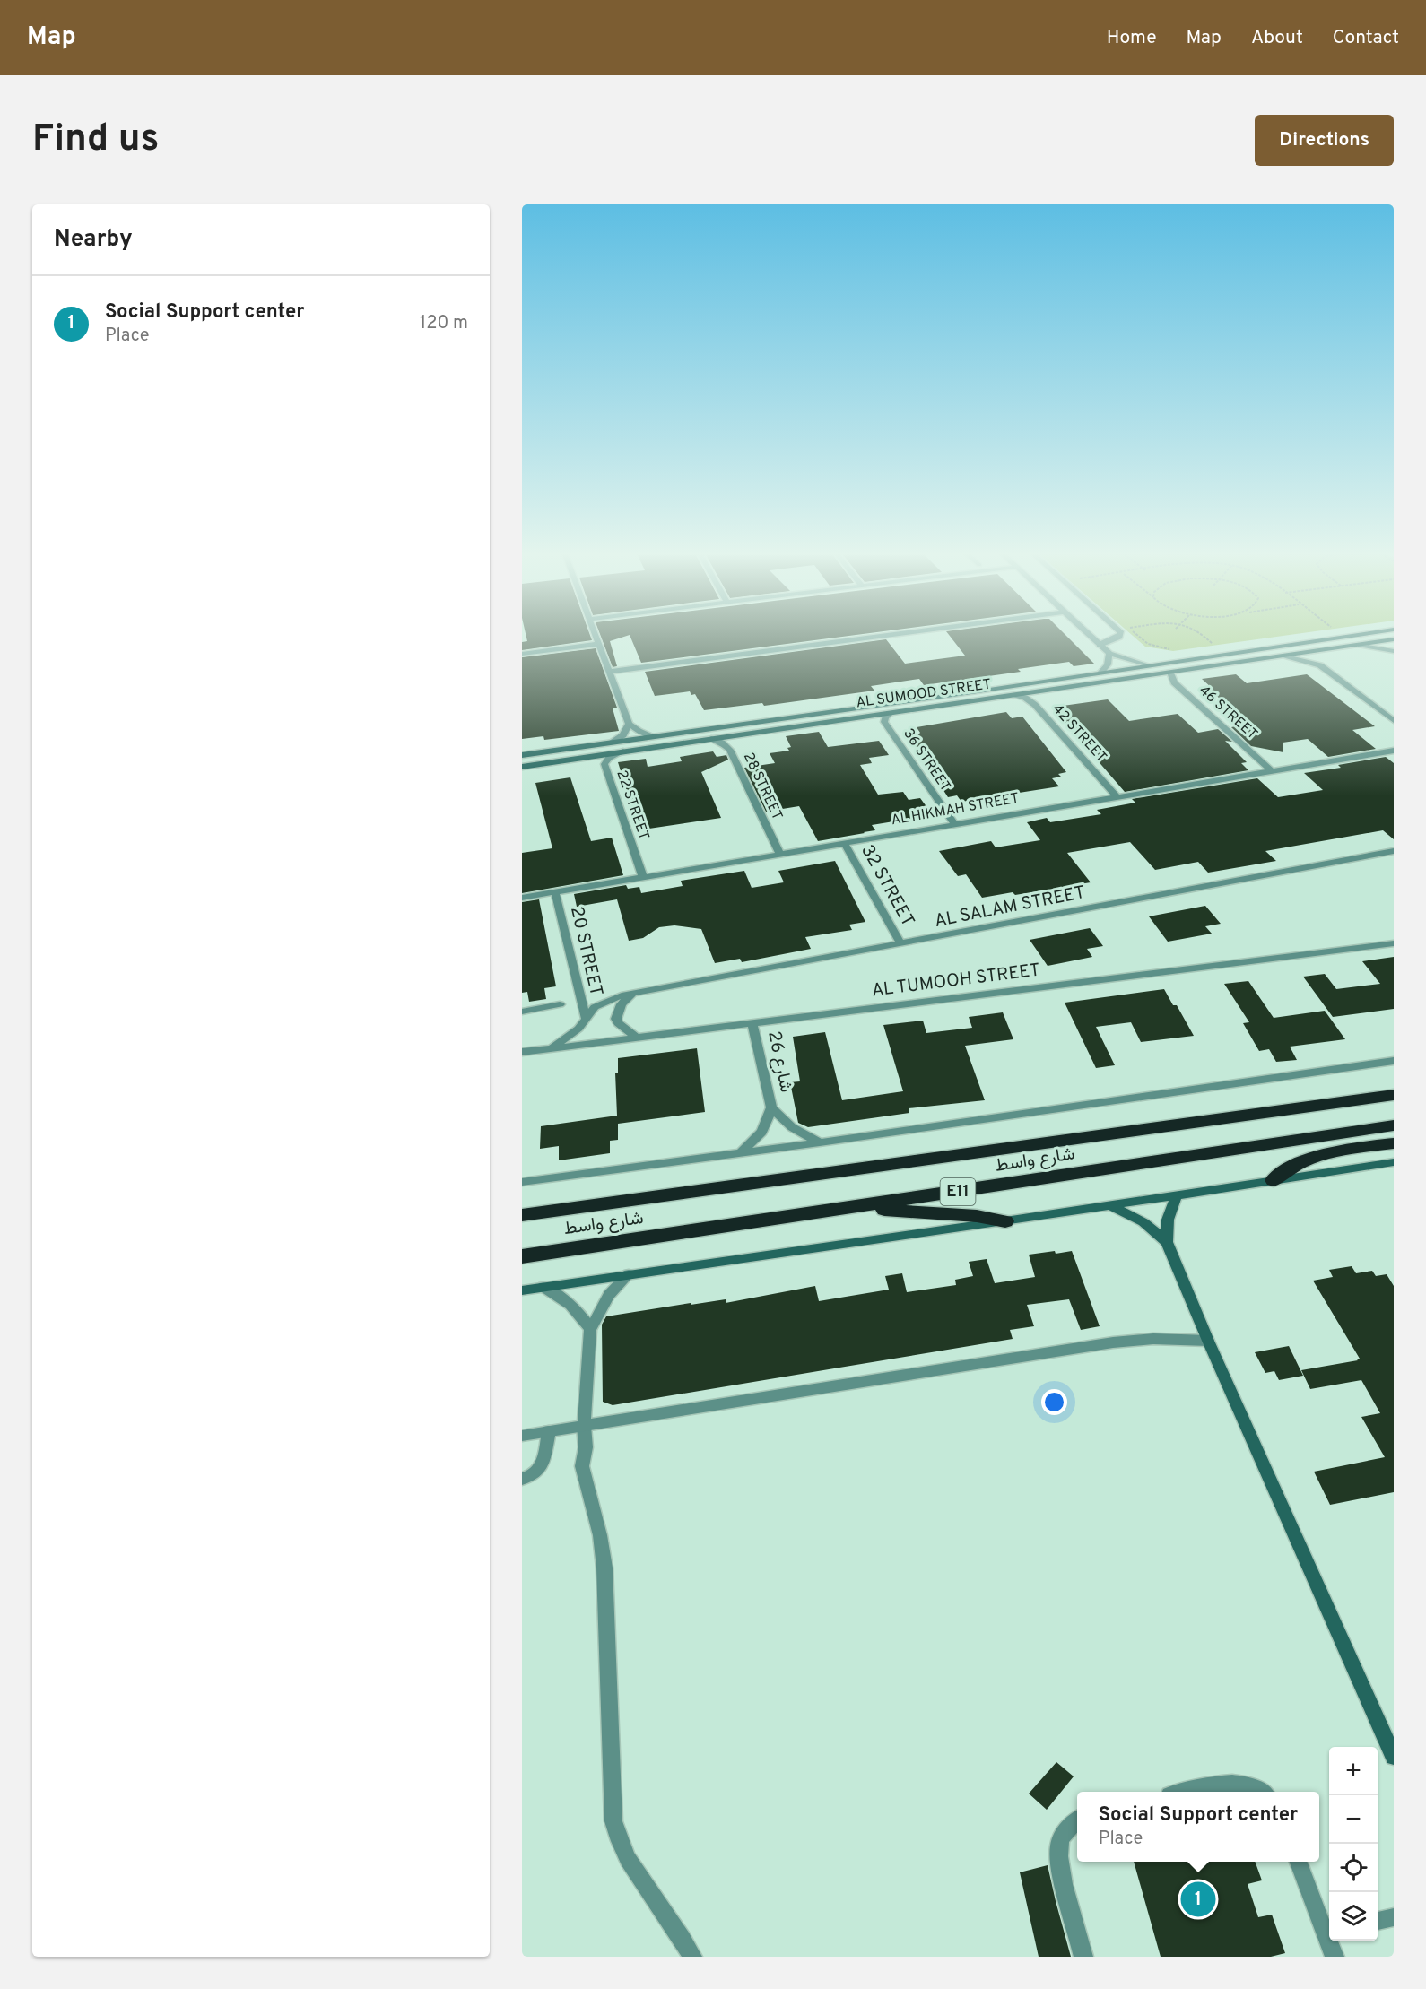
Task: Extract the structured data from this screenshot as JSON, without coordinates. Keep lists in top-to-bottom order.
{
  "streets": {
    "highway": ["شارع واسط", "E11"],
    "street": [
      "AL SUMOOD STREET",
      "46 STREET",
      "42 STREET",
      "36 STREET",
      "28 STREET",
      "22 STREET",
      "AL HIKMAH STREET",
      "32 STREET",
      "AL SALAM STREET",
      "20 STREET",
      "AL TUMOOH STREET",
      "شارع 26"
    ]
  },
  "crossings": [
    ["AL SUMOOD STREET", "46 STREET"],
    ["AL SUMOOD STREET", "42 STREET"],
    ["AL SUMOOD STREET", "36 STREET"],
    ["AL SUMOOD STREET", "28 STREET"],
    ["AL SUMOOD STREET", "22 STREET"],
    ["46 STREET", "AL HIKMAH STREET"],
    ["42 STREET", "AL HIKMAH STREET"],
    ["36 STREET", "AL HIKMAH STREET"],
    ["28 STREET", "AL HIKMAH STREET"],
    ["22 STREET", "AL HIKMAH STREET"],
    ["AL HIKMAH STREET", "32 STREET"],
    ["AL HIKMAH STREET", "20 STREET"],
    ["32 STREET", "AL SALAM STREET"],
    ["AL SALAM STREET", "20 STREET"],
    ["AL SALAM STREET", "AL TUMOOH STREET"],
    ["AL TUMOOH STREET", "شارع 26"]
  ],
  "page": {
    "header": "Map",
    "nav": [
      "Home",
      "Map",
      "About",
      "Contact"
    ],
    "buttons": "Directions",
    "title": "Find us",
    "heading": "Nearby",
    "list": [
      {
        "mark": "1",
        "name": "Social Support center",
        "note": "Place",
        "value": "120 m"
      }
    ],
    "map_buttons": ["+", "−"],
    "popup": ["Social Support center", "Place"],
    "pins": "1"
  }
}
